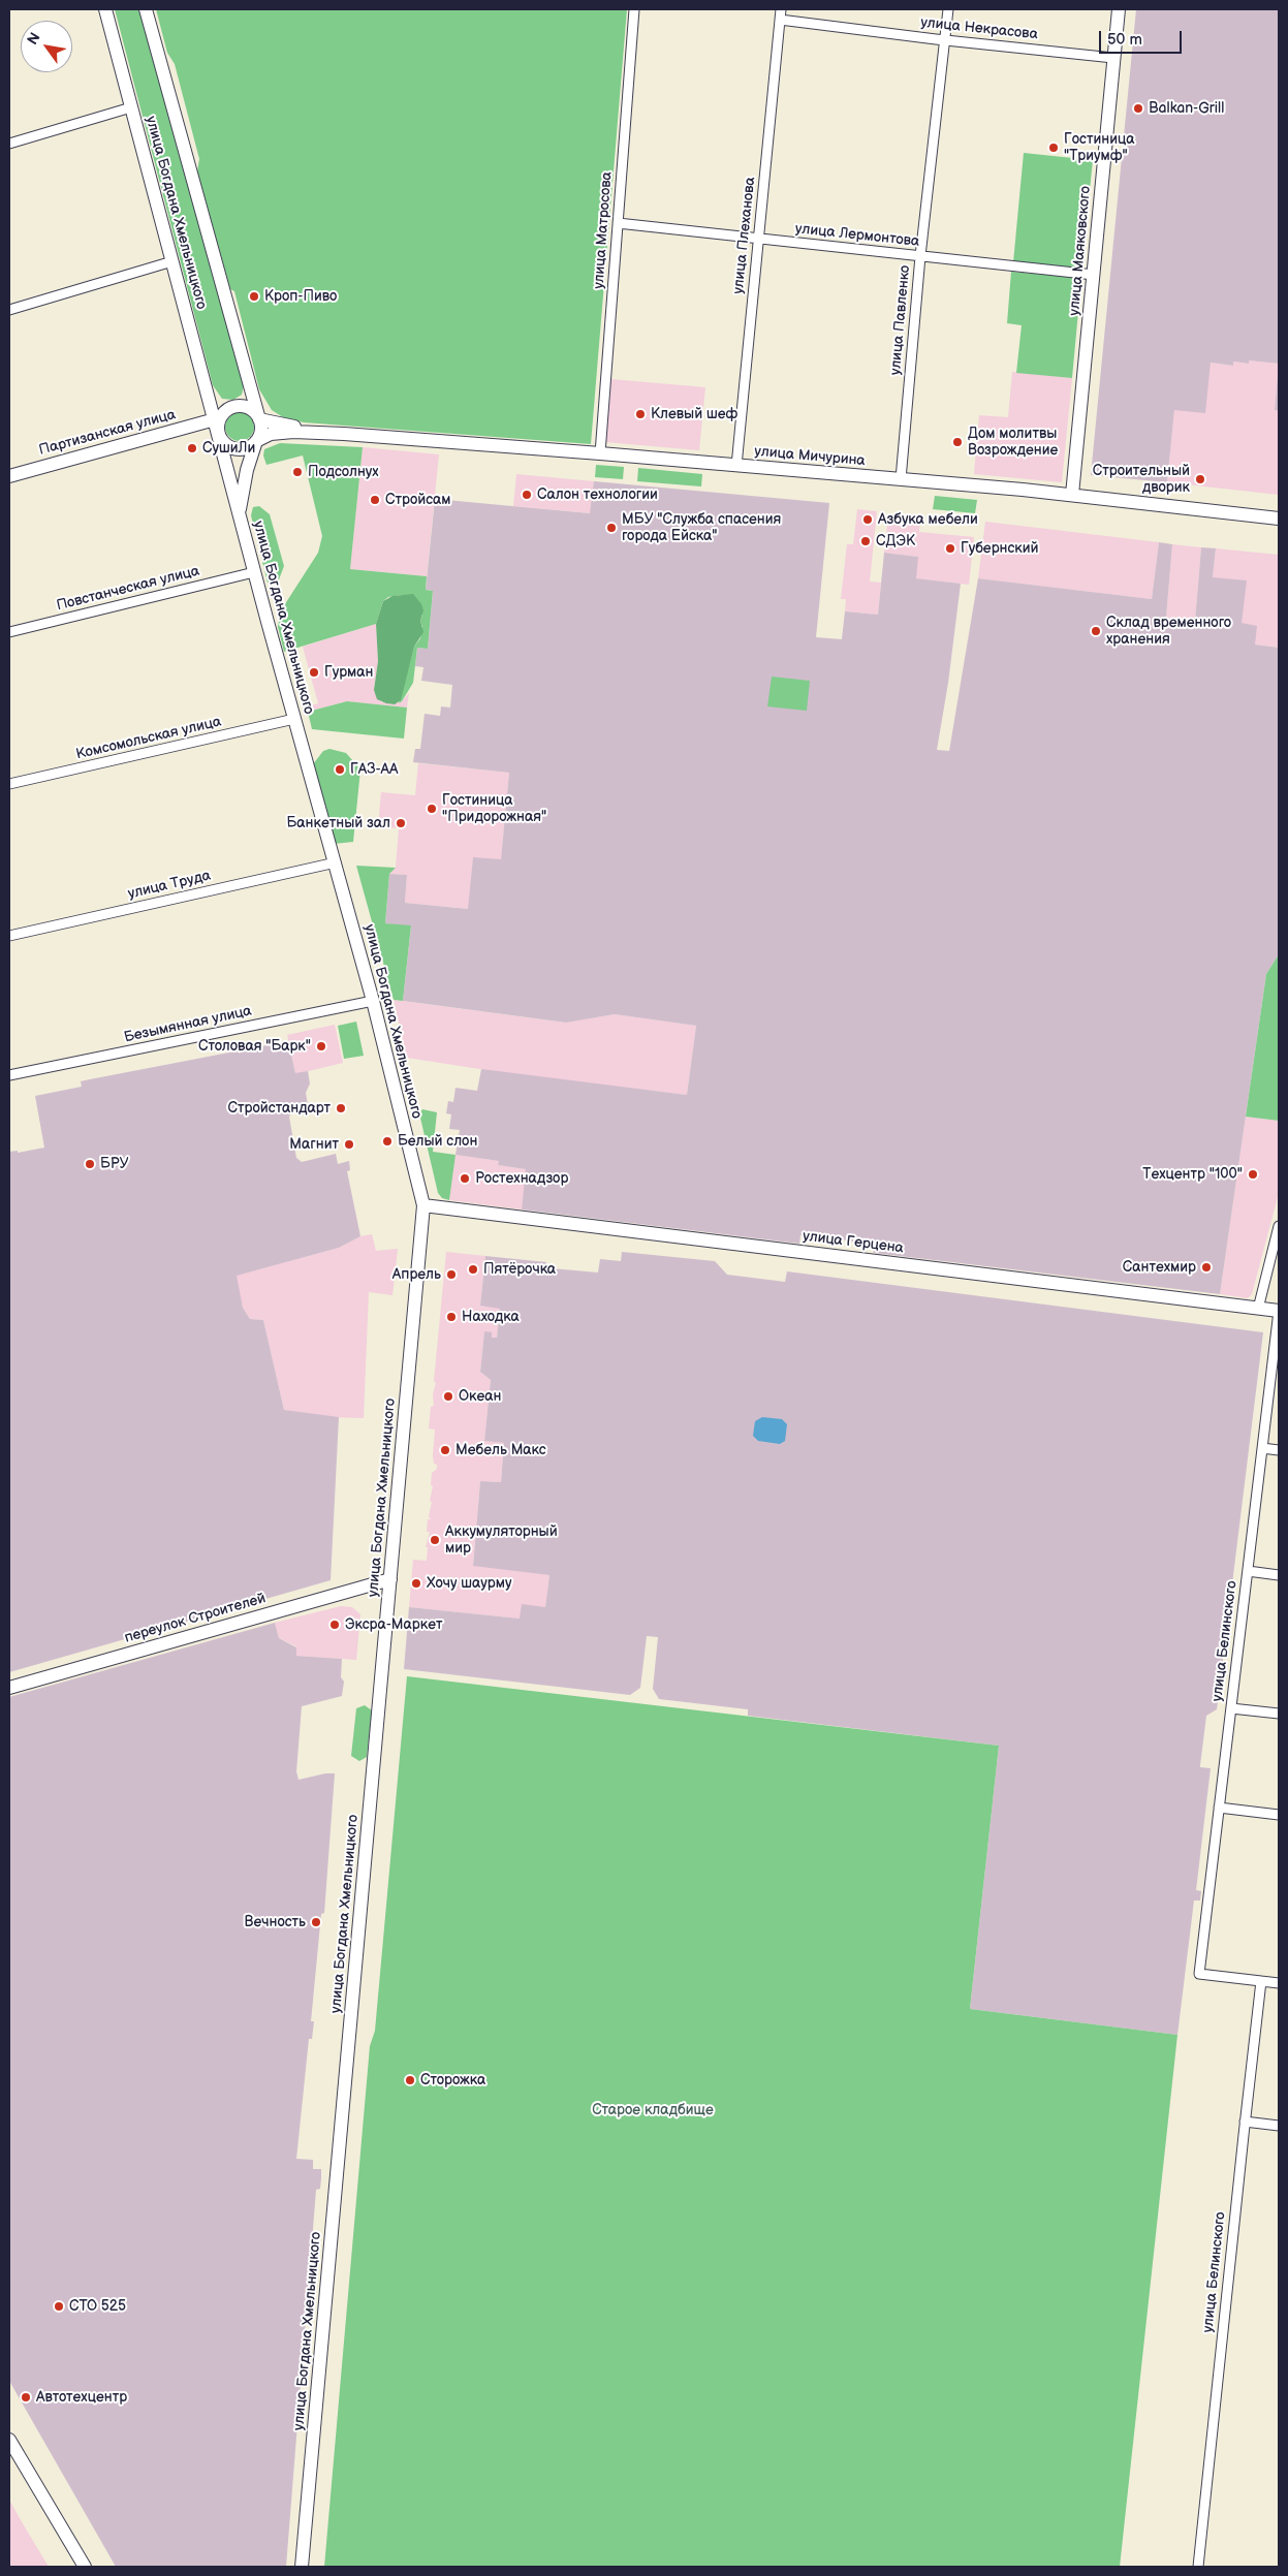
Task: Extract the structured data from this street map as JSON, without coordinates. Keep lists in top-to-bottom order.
{
  "streets": {
    "main road": [
      "улица Богдана Хмельницкого",
      "улица Маяковского",
      "Партизанская улица",
      "улица Мичурина",
      "улица Герцена",
      "переулок Строителей"
    ],
    "street": [
      "улица Некрасова",
      "улица Матросова",
      "улица Плеханова",
      "улица Лермонтова",
      "улица Павленко",
      "Повстанческая улица",
      "Комсомольская улица",
      "улица Труда",
      "Безымянная улица",
      "улица Белинского"
    ]
  },
  "crossings": [
    ["улица Некрасова", "улица Плеханова"],
    ["улица Некрасова", "улица Маяковского"],
    ["улица Некрасова", "улица Павленко"],
    ["улица Богдана Хмельницкого", "Партизанская улица"],
    ["улица Богдана Хмельницкого", "улица Мичурина"],
    ["улица Богдана Хмельницкого", "Повстанческая улица"],
    ["улица Богдана Хмельницкого", "Комсомольская улица"],
    ["улица Богдана Хмельницкого", "улица Труда"],
    ["улица Богдана Хмельницкого", "Безымянная улица"],
    ["улица Богдана Хмельницкого", "улица Герцена"],
    ["улица Богдана Хмельницкого", "переулок Строителей"],
    ["улица Матросова", "улица Лермонтова"],
    ["улица Матросова", "улица Мичурина"],
    ["улица Плеханова", "улица Лермонтова"],
    ["улица Плеханова", "улица Мичурина"],
    ["улица Лермонтова", "улица Маяковского"],
    ["улица Лермонтова", "улица Павленко"],
    ["улица Маяковского", "улица Мичурина"],
    ["улица Павленко", "улица Мичурина"],
    ["улица Герцена", "улица Белинского"]
  ],
  "parks": ["Старое кладбище"],
  "places": [
    "Balkan-Grill",
    "Гостиница \"Триумф\"",
    "Кроп-Пиво",
    "Клевый шеф",
    "Дом молитвы Возрождение",
    "СушиЛи",
    "Подсолнух",
    "Строительный дворик",
    "Салон технологии",
    "Стройсам",
    "Азбука мебели",
    "МБУ \"Служба спасения города Ейска\"",
    "СДЭК",
    "Губернский",
    "Склад временного хранения",
    "Гурман",
    "ГАЗ-АА",
    "Гостиница \"Придорожная\"",
    "Банкетный зал",
    "Столовая \"Барк\"",
    "Стройстандарт",
    "Белый слон",
    "Магнит",
    "БРУ",
    "Техцентр \"100\"",
    "Ростехнадзор",
    "Сантехмир",
    "Пятёрочка",
    "Апрель",
    "Находка",
    "Океан",
    "Мебель Макс",
    "Аккумуляторный мир",
    "Хочу шаурму",
    "Эксра-Маркет",
    "Вечность",
    "Сторожка",
    "СТО 525",
    "Автотехцентр"
  ],
  "scale_bar": "50 m",
  "north": "top left"
}
